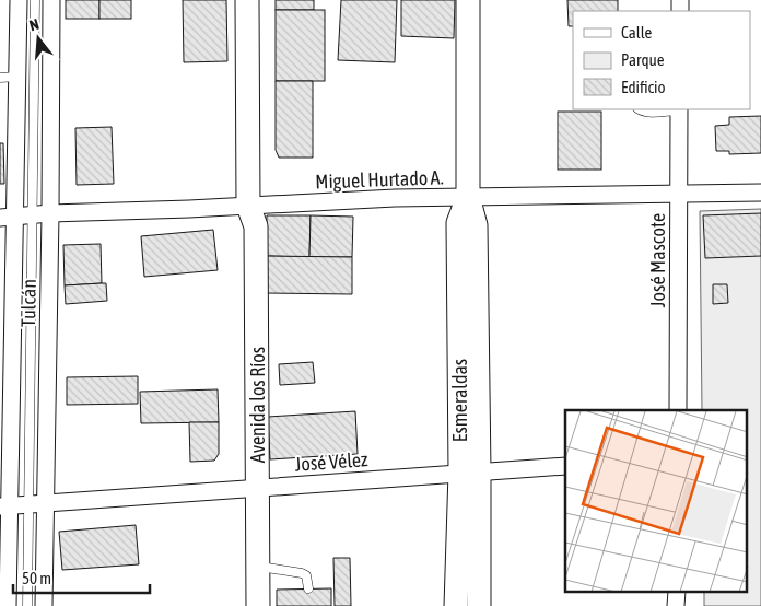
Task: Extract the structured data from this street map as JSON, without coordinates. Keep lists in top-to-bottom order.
{
  "streets": {
    "main road": ["Esmeraldas", "Avenida los Ríos"],
    "street": [
      "Miguel Hurtado A.",
      "José Mascote",
      "Tulcán",
      "José Vélez"
    ]
  },
  "crossings": [
    ["Miguel Hurtado A.", "José Mascote"],
    ["Miguel Hurtado A.", "Tulcán"],
    ["Miguel Hurtado A.", "Esmeraldas"],
    ["Miguel Hurtado A.", "Avenida los Ríos"],
    ["Tulcán", "José Vélez"],
    ["Esmeraldas", "José Vélez"],
    ["Avenida los Ríos", "José Vélez"]
  ],
  "legend": ["Calle", "Parque", "Edificio"],
  "scale_bar": "50 m",
  "north": "top"
}
